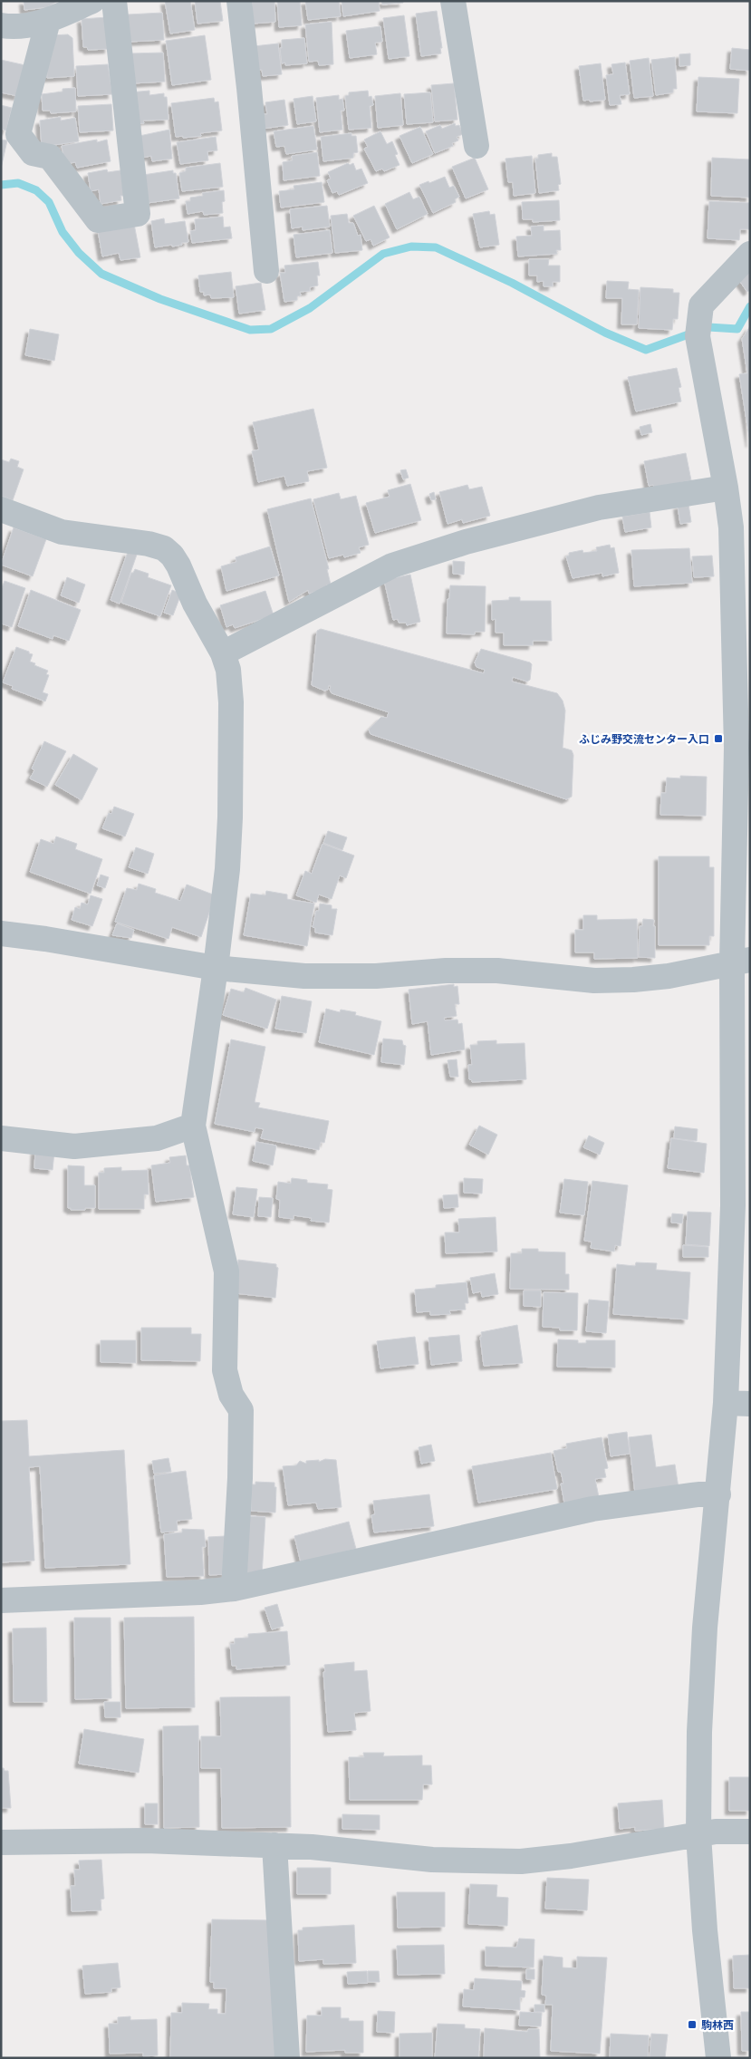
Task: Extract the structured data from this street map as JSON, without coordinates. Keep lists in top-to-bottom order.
{
  "places": {
    "transit": ["ふじみ野交流センター入口", "駒林西"]
  }
}
